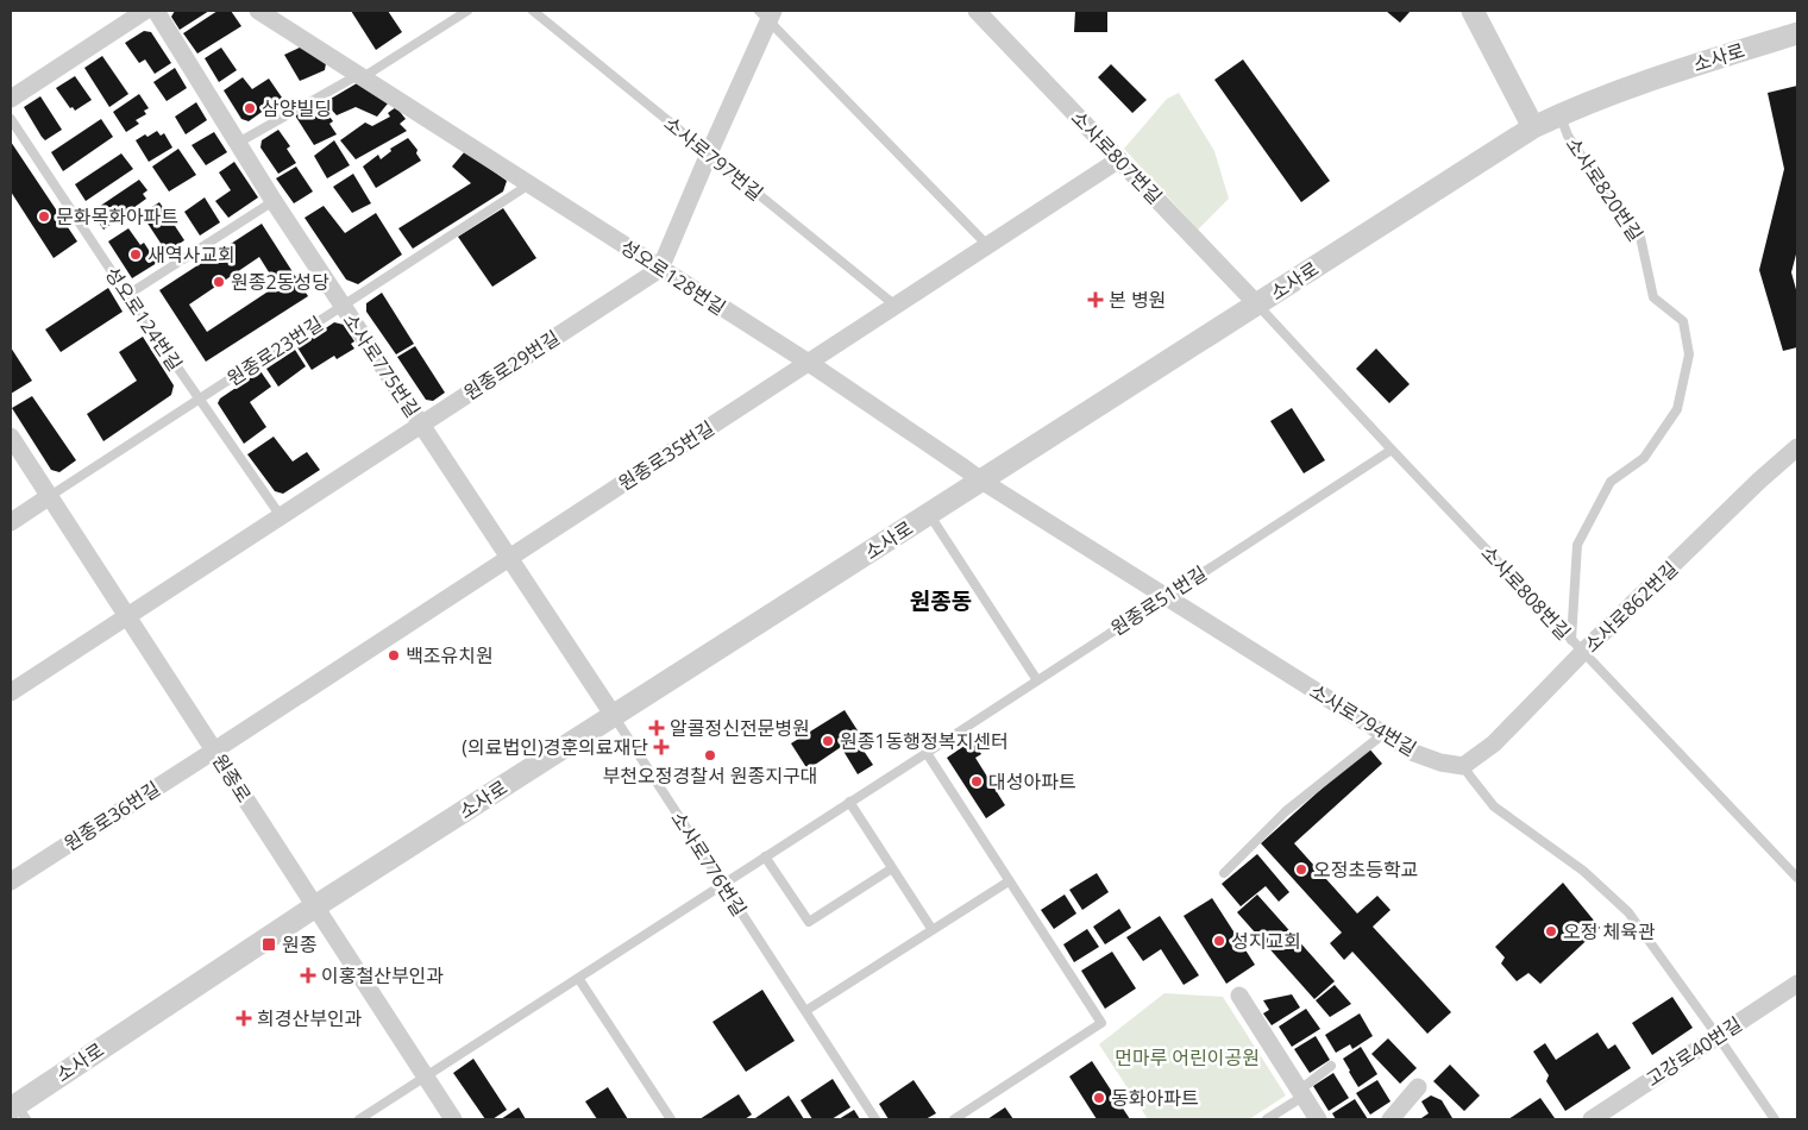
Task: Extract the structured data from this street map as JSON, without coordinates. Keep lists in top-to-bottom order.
{
  "streets": {
    "street": [
      "소사로",
      "소사로807번길",
      "성오로128번길",
      "소사로775번길",
      "원종로29번길",
      "원종로35번길",
      "소사로862번길",
      "소사로794번길",
      "원종로",
      "원종로36번길",
      "고강로40번길"
    ],
    "lane": [
      "소사로797번길",
      "소사로820번길",
      "성오로124번길",
      "원종로23번길",
      "소사로808번길",
      "원종로51번길",
      "소사로776번길"
    ]
  },
  "crossings": [
    ["소사로", "소사로807번길"],
    ["소사로", "소사로820번길"],
    ["소사로", "성오로128번길"],
    ["소사로", "소사로775번길"],
    ["소사로", "소사로808번길"],
    ["소사로", "소사로794번길"],
    ["소사로", "원종로"],
    ["소사로", "소사로776번길"],
    ["소사로807번길", "원종로35번길"],
    ["소사로807번길", "소사로808번길"],
    ["소사로797번길", "원종로35번길"],
    ["소사로820번길", "소사로808번길"],
    ["소사로820번길", "소사로862번길"],
    ["성오로128번길", "원종로23번길"],
    ["성오로128번길", "원종로29번길"],
    ["성오로128번길", "원종로35번길"],
    ["성오로128번길", "소사로794번길"],
    ["성오로124번길", "원종로23번길"],
    ["성오로124번길", "원종로29번길"],
    ["원종로23번길", "소사로775번길"],
    ["원종로23번길", "원종로"],
    ["소사로775번길", "원종로29번길"],
    ["소사로775번길", "원종로35번길"],
    ["소사로775번길", "소사로776번길"],
    ["원종로29번길", "원종로"],
    ["원종로35번길", "원종로"],
    ["원종로35번길", "원종로36번길"],
    ["소사로808번길", "원종로51번길"],
    ["소사로808번길", "소사로862번길"],
    ["원종로51번길", "소사로794번길"],
    ["원종로51번길", "원종로"],
    ["원종로51번길", "소사로776번길"],
    ["소사로862번길", "소사로794번길"],
    ["원종로", "원종로36번길"]
  ],
  "districts": ["원종동"],
  "parks": ["먼마루 어린이공원"],
  "places": {
    "other": [
      "삼양빌딩",
      "문화목화아파트",
      "새역사교회",
      "원종2동성당",
      "백조유치원",
      "원종1동행정복지센터",
      "부천오정경찰서 원종지구대",
      "대성아파트",
      "오정초등학교",
      "오정 체육관",
      "성지교회",
      "동화아파트"
    ],
    "health": [
      "본 병원",
      "알콜정신전문병원",
      "(의료법인)경훈의료재단",
      "이홍철산부인과",
      "희경산부인과"
    ],
    "transit": ["원종"]
  }
}
